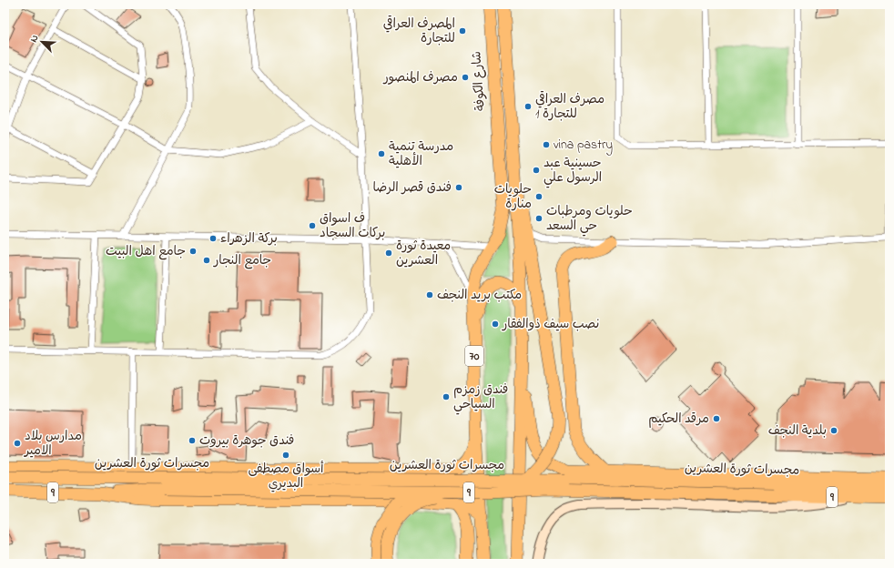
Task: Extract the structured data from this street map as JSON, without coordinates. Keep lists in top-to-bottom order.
{
  "streets": {
    "highway": [
      "شارع الكوفة",
      "70",
      "مجسرات ثورة العشرين",
      "9"
    ]
  },
  "crossings": [
    ["شارع الكوفة", "70"],
    ["مجسرات ثورة العشرين", "9"]
  ],
  "places": [
    "المصرف العراقي للتجارة",
    "مصرف المنصور",
    "مصرف العراقي للتجارة 1",
    "vina pastry",
    "مدرسة تنمية الأهلية",
    "حسينية عبد الرسول علي",
    "فندق قصر الرضا",
    "حلويات منارة",
    "حلويات ومرطبات حي السعد",
    "ف اسواق بركات السجاد",
    "بركة الزهراء",
    "جامع اهل البيت",
    "معيدة ثورة العشرين",
    "جامع النجار",
    "مكتب بريد النجف",
    "نصب سيف ذوالفقار",
    "فندق زمزم السياحي",
    "مرقد الحكيم",
    "بلدية النجف",
    "فندق جوهرة بيروت",
    "مدارس بلاد الامير",
    "أسواق مصطفى البديري"
  ],
  "north": "top left"
}
